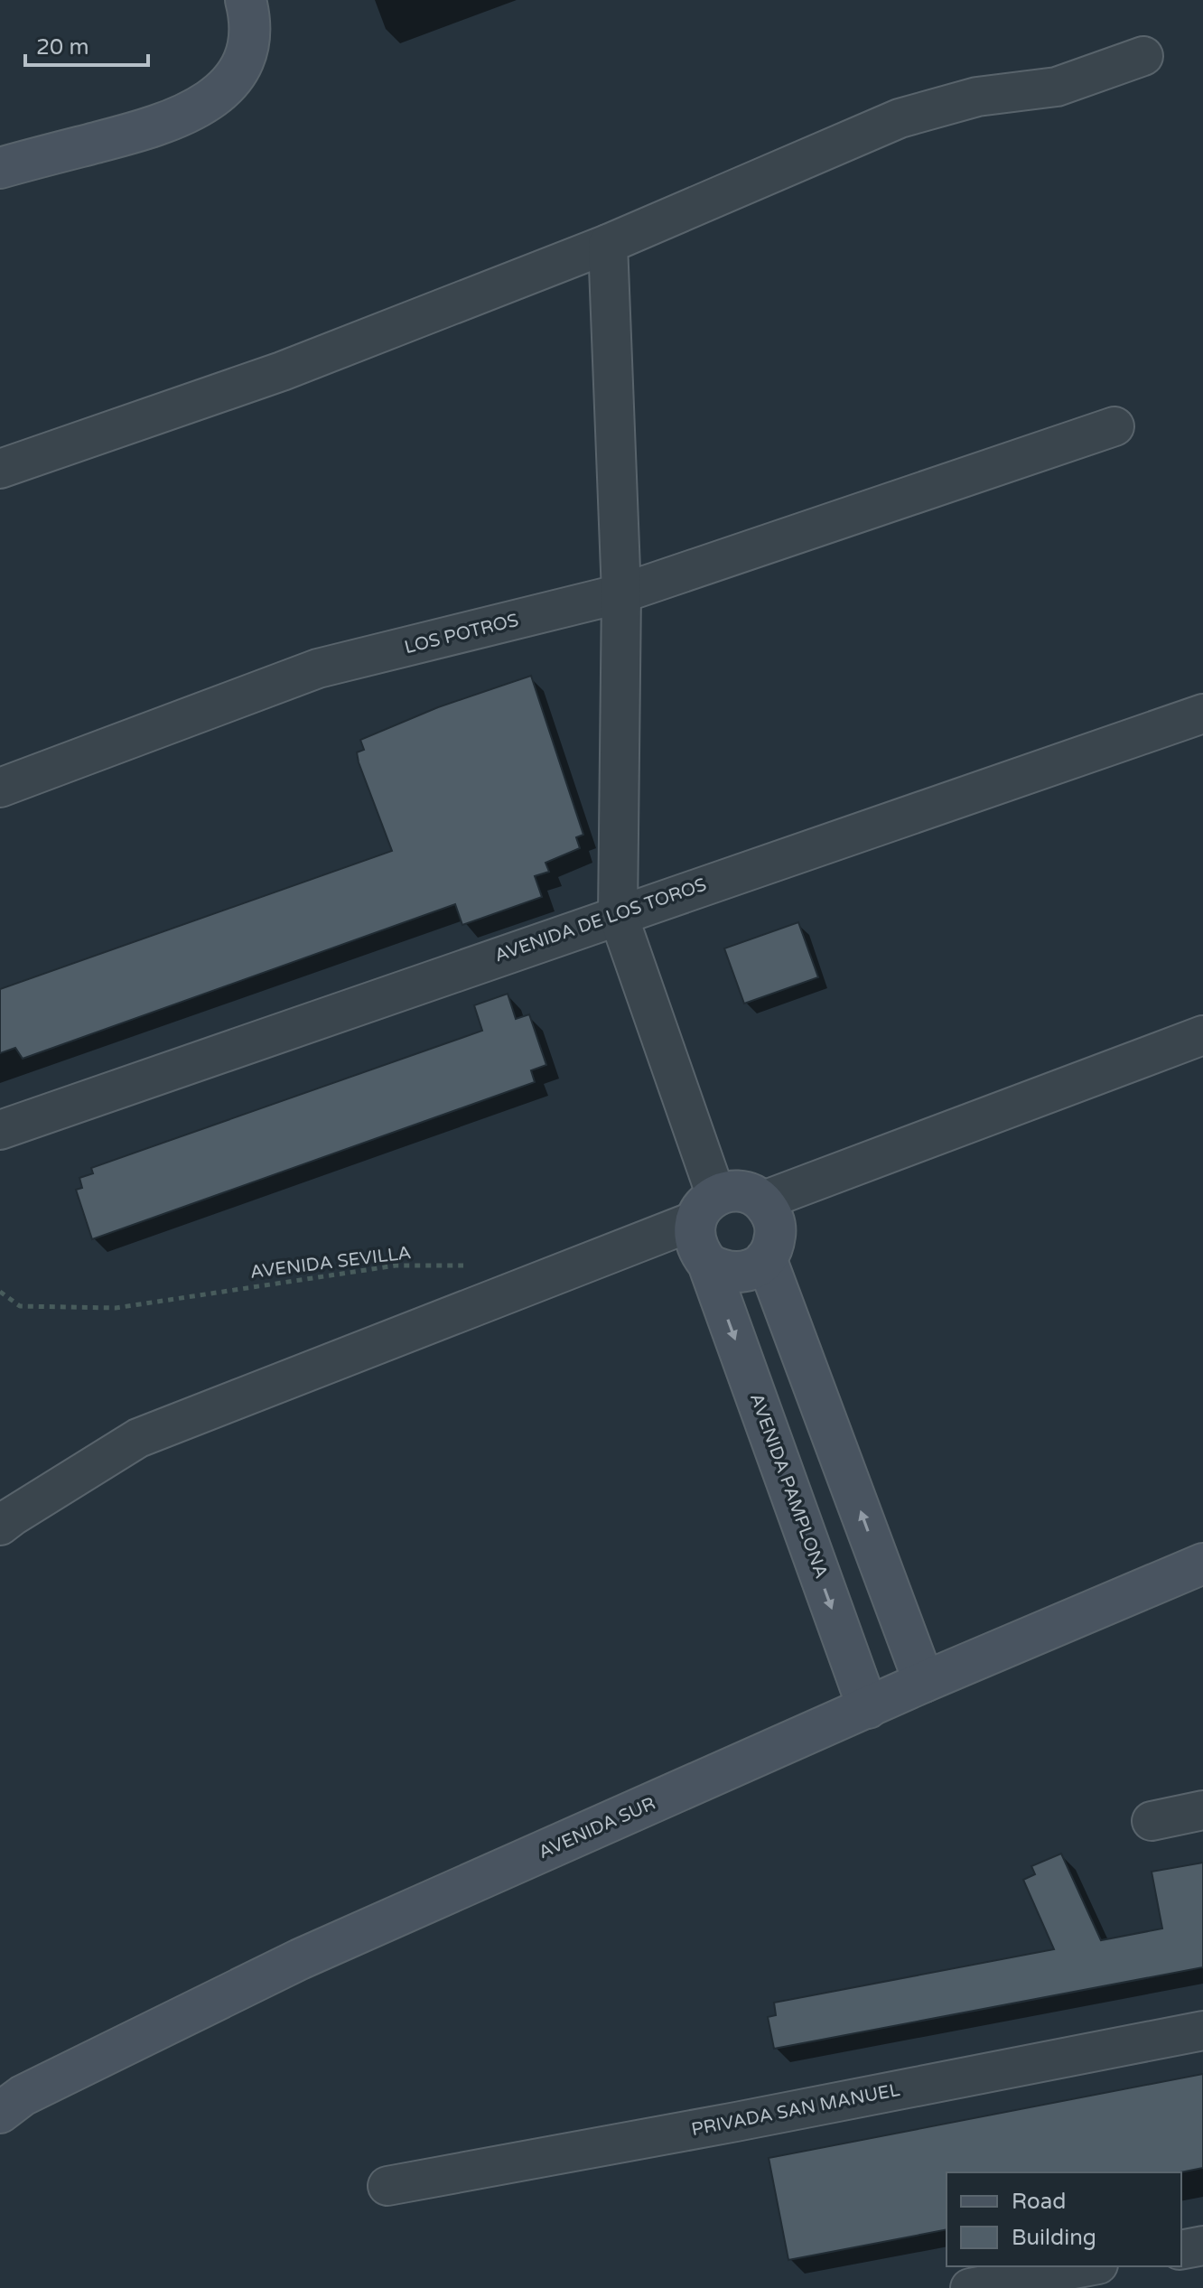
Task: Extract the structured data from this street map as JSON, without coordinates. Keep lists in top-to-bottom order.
{
  "streets": {
    "street": [
      "LOS POTROS",
      "AVENIDA DE LOS TOROS",
      "AVENIDA PAMPLONA",
      "AVENIDA SUR",
      "PRIVADA SAN MANUEL"
    ],
    "path": ["AVENIDA SEVILLA"]
  },
  "crossings": [
    ["AVENIDA DE LOS TOROS", "AVENIDA PAMPLONA"],
    ["AVENIDA PAMPLONA", "AVENIDA SUR"]
  ],
  "legend": ["Road", "Building"],
  "scale_bar": "20 m"
}
